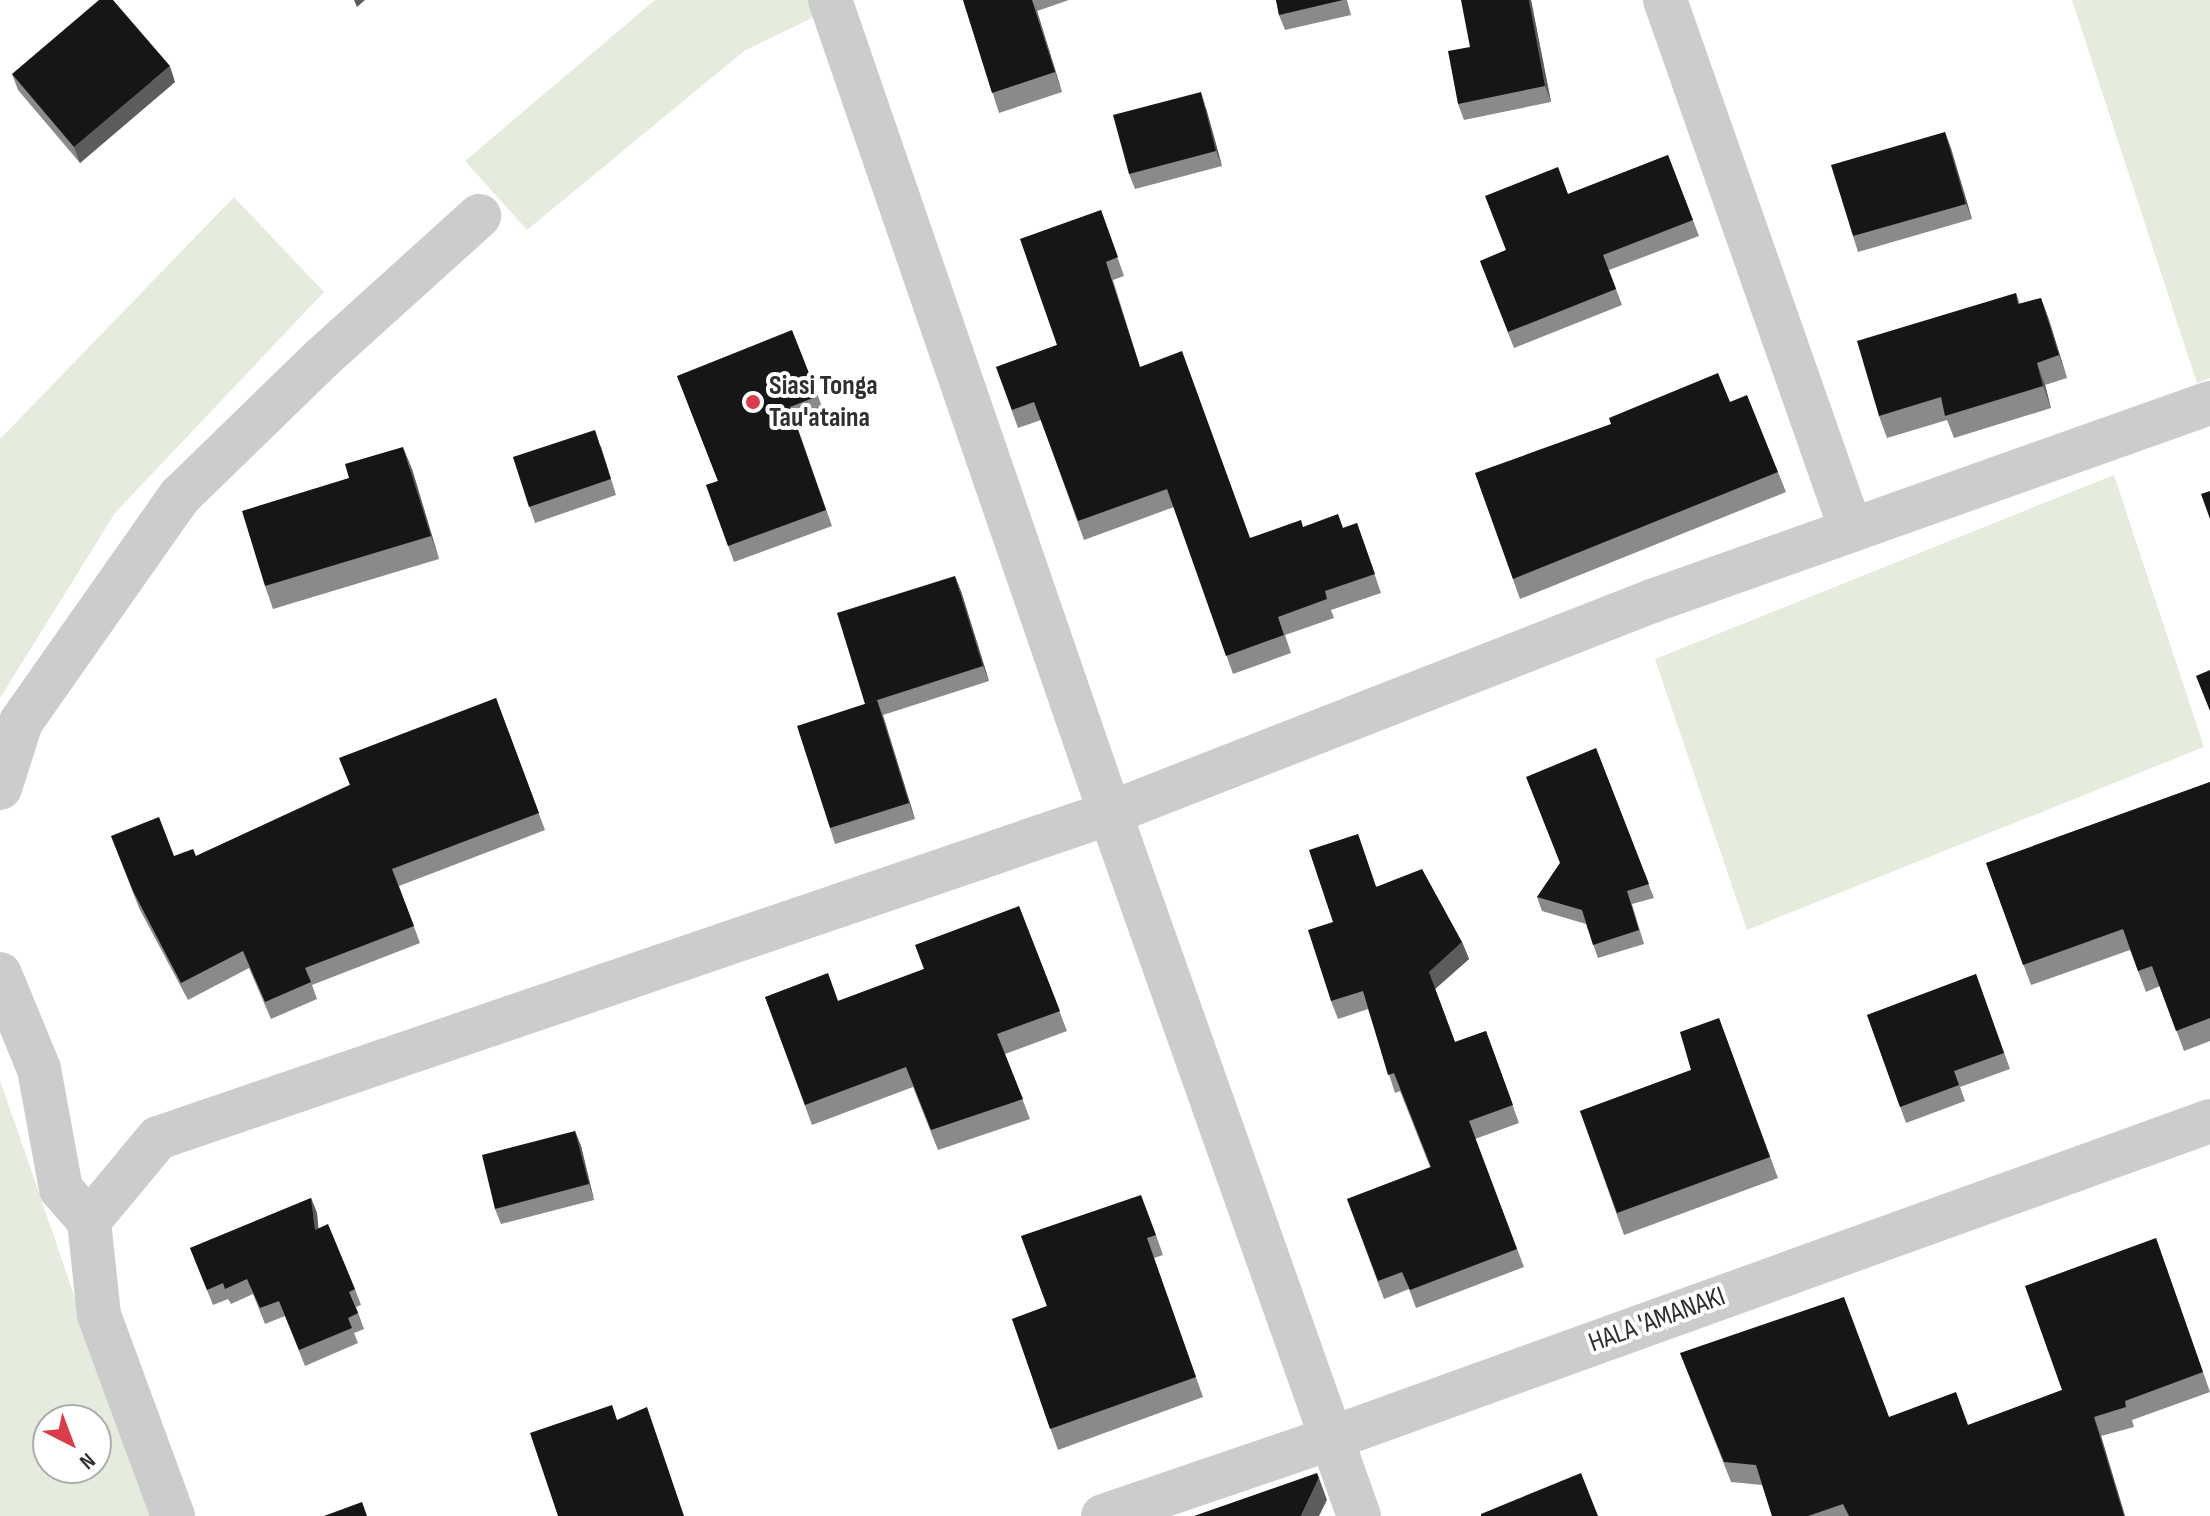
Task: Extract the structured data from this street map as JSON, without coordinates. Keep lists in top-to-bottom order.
{
  "streets": {
    "street": ["HALA 'AMANAKI"]
  },
  "places": ["Siasi Tonga Tau'ataina"],
  "north": "bottom right"
}
